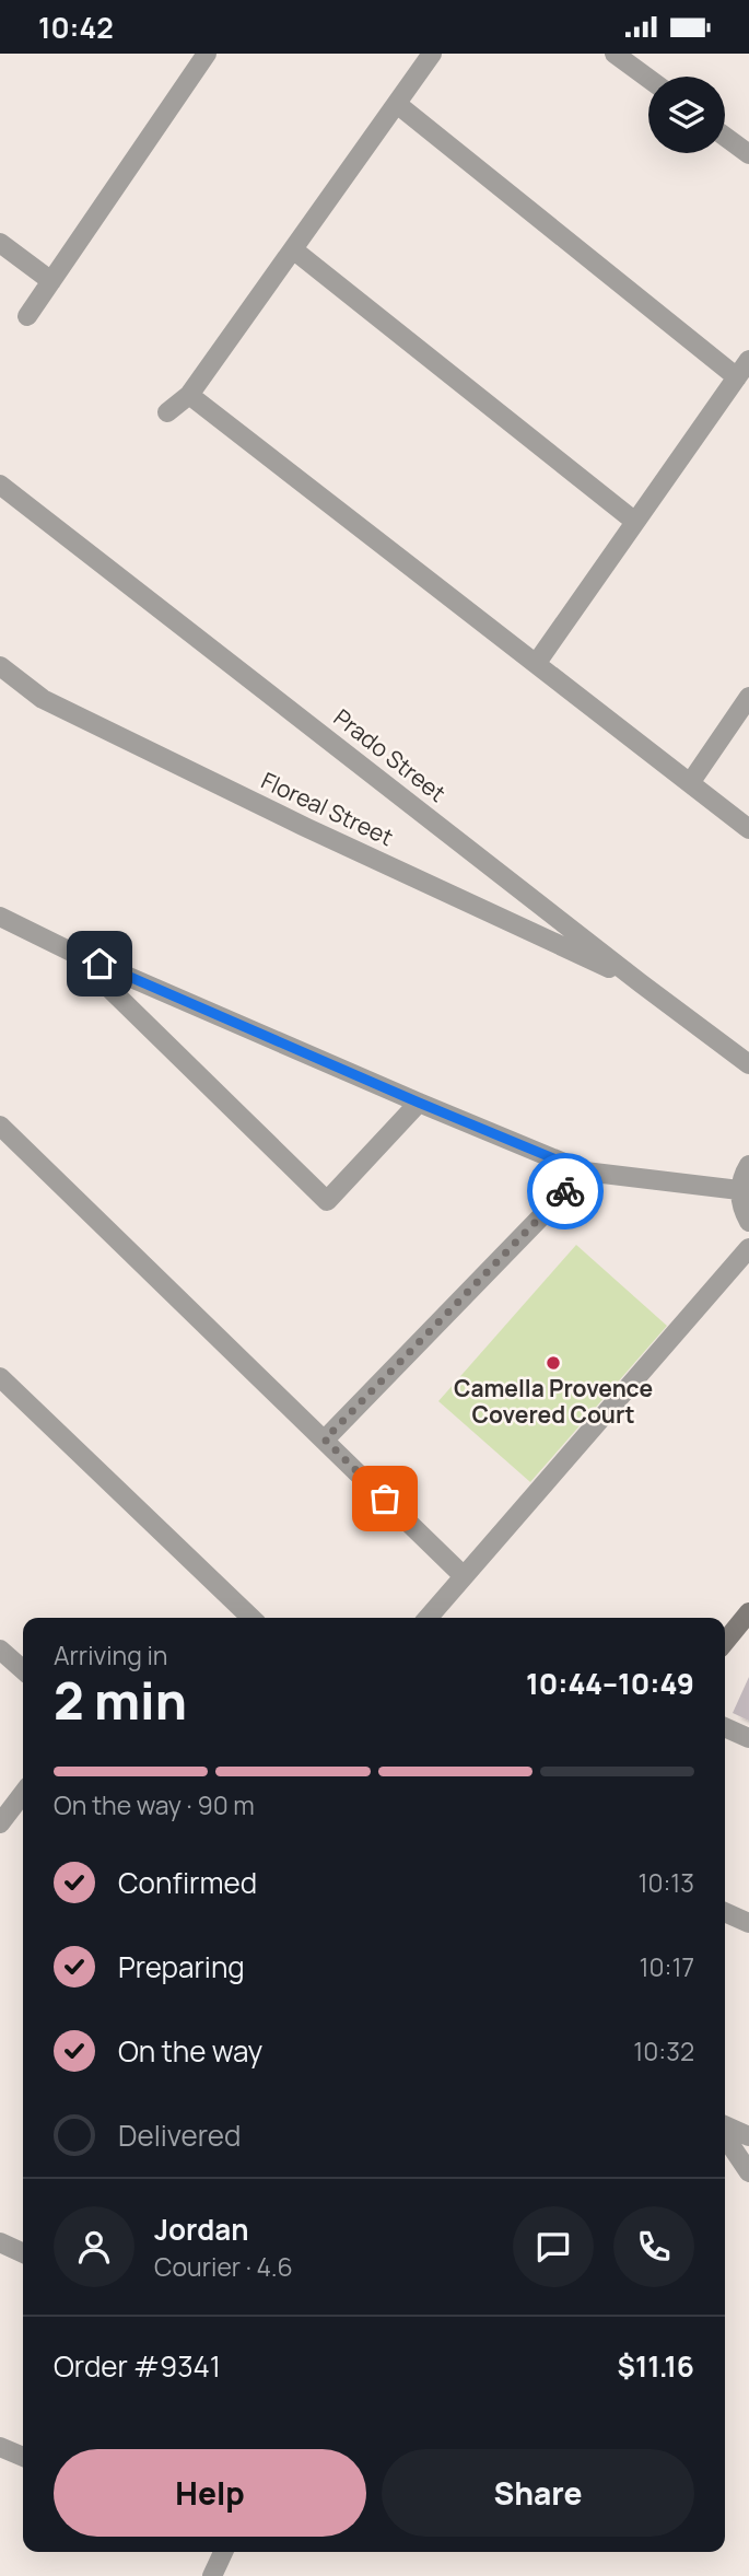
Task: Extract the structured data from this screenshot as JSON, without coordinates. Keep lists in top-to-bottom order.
{
  "streets": {
    "street": ["Prado Street", "Floreal Street"]
  },
  "crossings": [
    ["Prado Street", "Floreal Street"]
  ],
  "places": ["Camella Provence Covered Court"],
  "page": {
    "status": "10:42",
    "heading": ["2 min", "Arriving in", "10:44–10:49"],
    "panel": [
      "Jordan",
      "Courier · 4.6",
      "Order #9341",
      "$11.16"
    ],
    "bar": "On the way · 90 m",
    "list": [
      ["Confirmed", "10:13"],
      ["Preparing", "10:17"],
      ["On the way", "10:32"],
      "Delivered"
    ],
    "buttons": ["Help", "Share"]
  }
}
